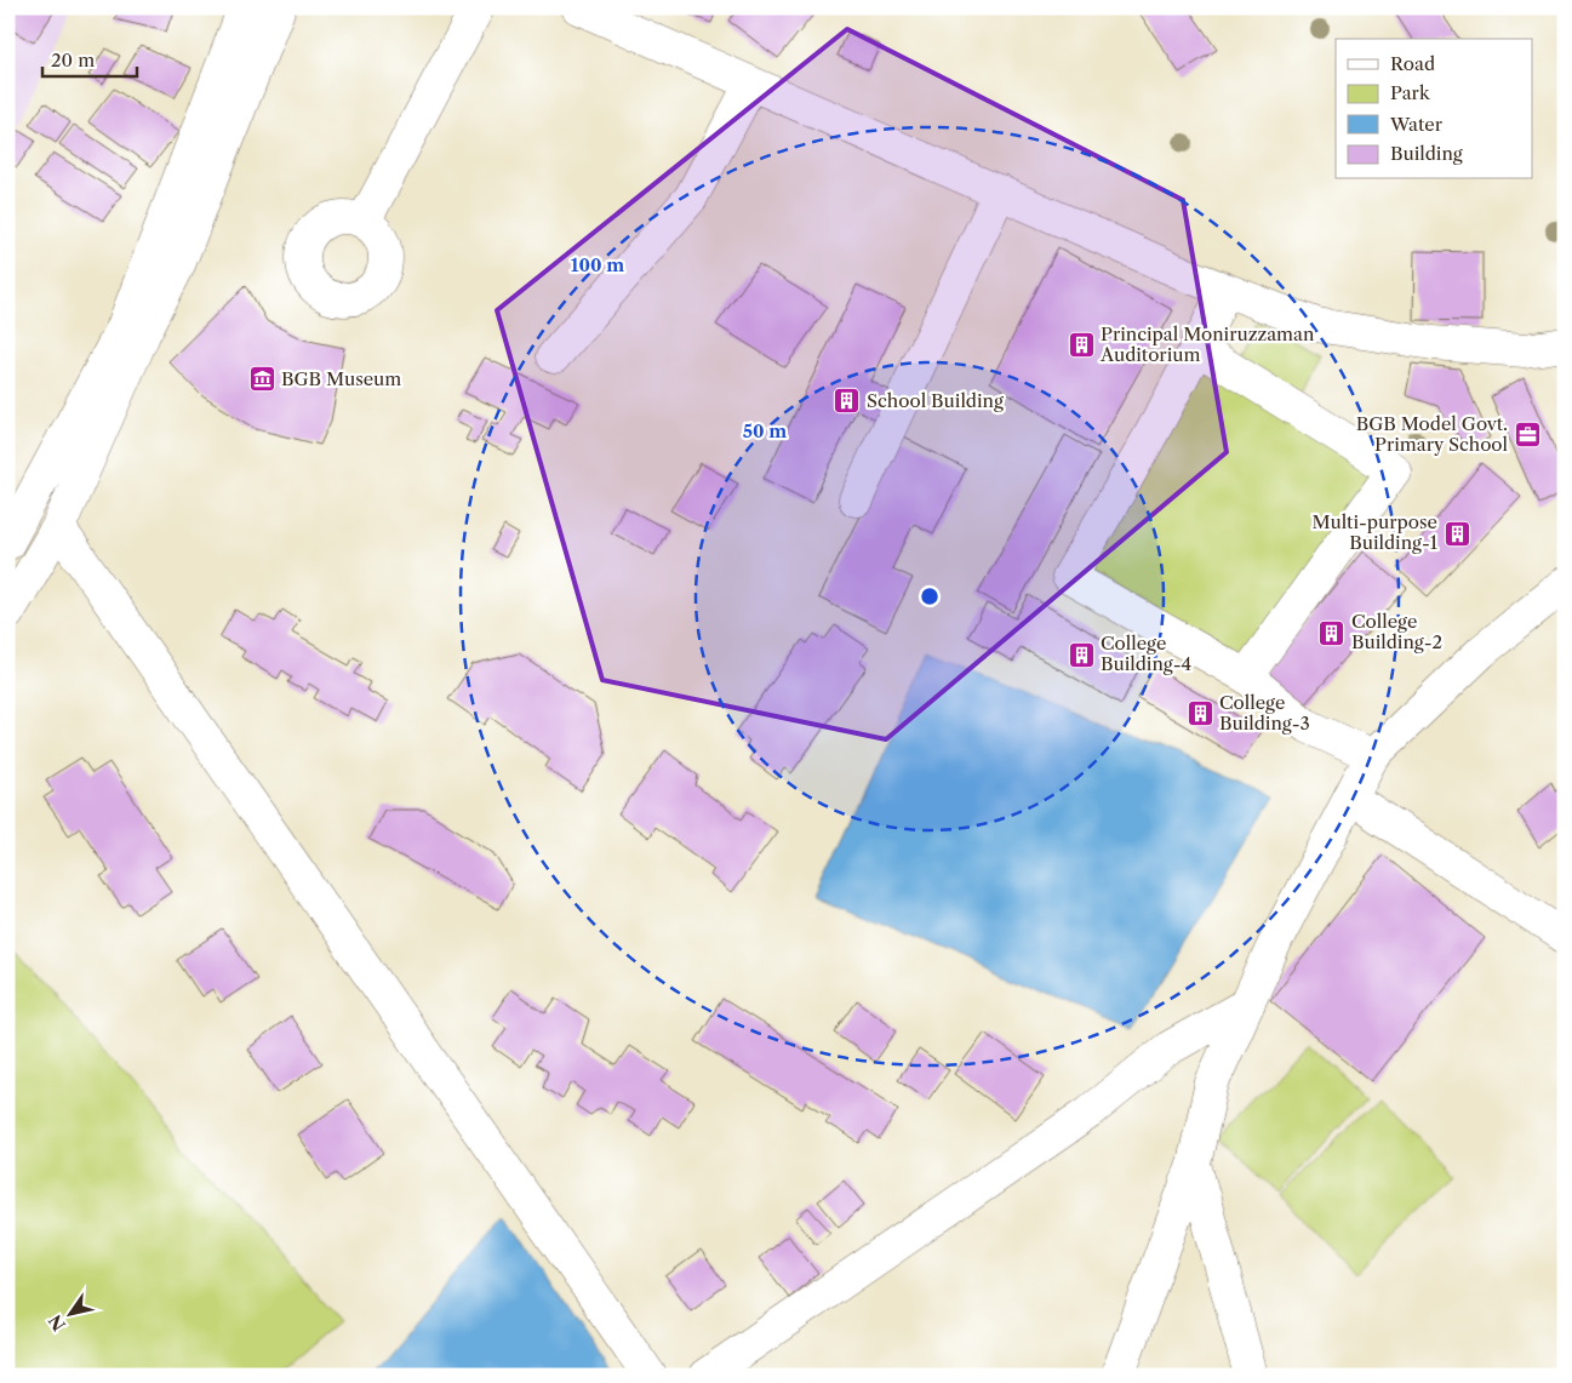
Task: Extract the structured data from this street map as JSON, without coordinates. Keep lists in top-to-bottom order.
{
  "places": {
    "building": [
      "Principal Moniruzzaman Auditorium",
      "School Building",
      "Multi-purpose Building-1",
      "College Building-2",
      "College Building-4",
      "College Building-3"
    ],
    "museum": ["BGB Museum"],
    "office": ["BGB Model Govt. Primary School"]
  },
  "legend": [
    "Road",
    "Park",
    "Water",
    "Building"
  ],
  "scale_bar": "20 m",
  "north": "bottom left",
  "rings": ["100 m", "50 m"]
}
